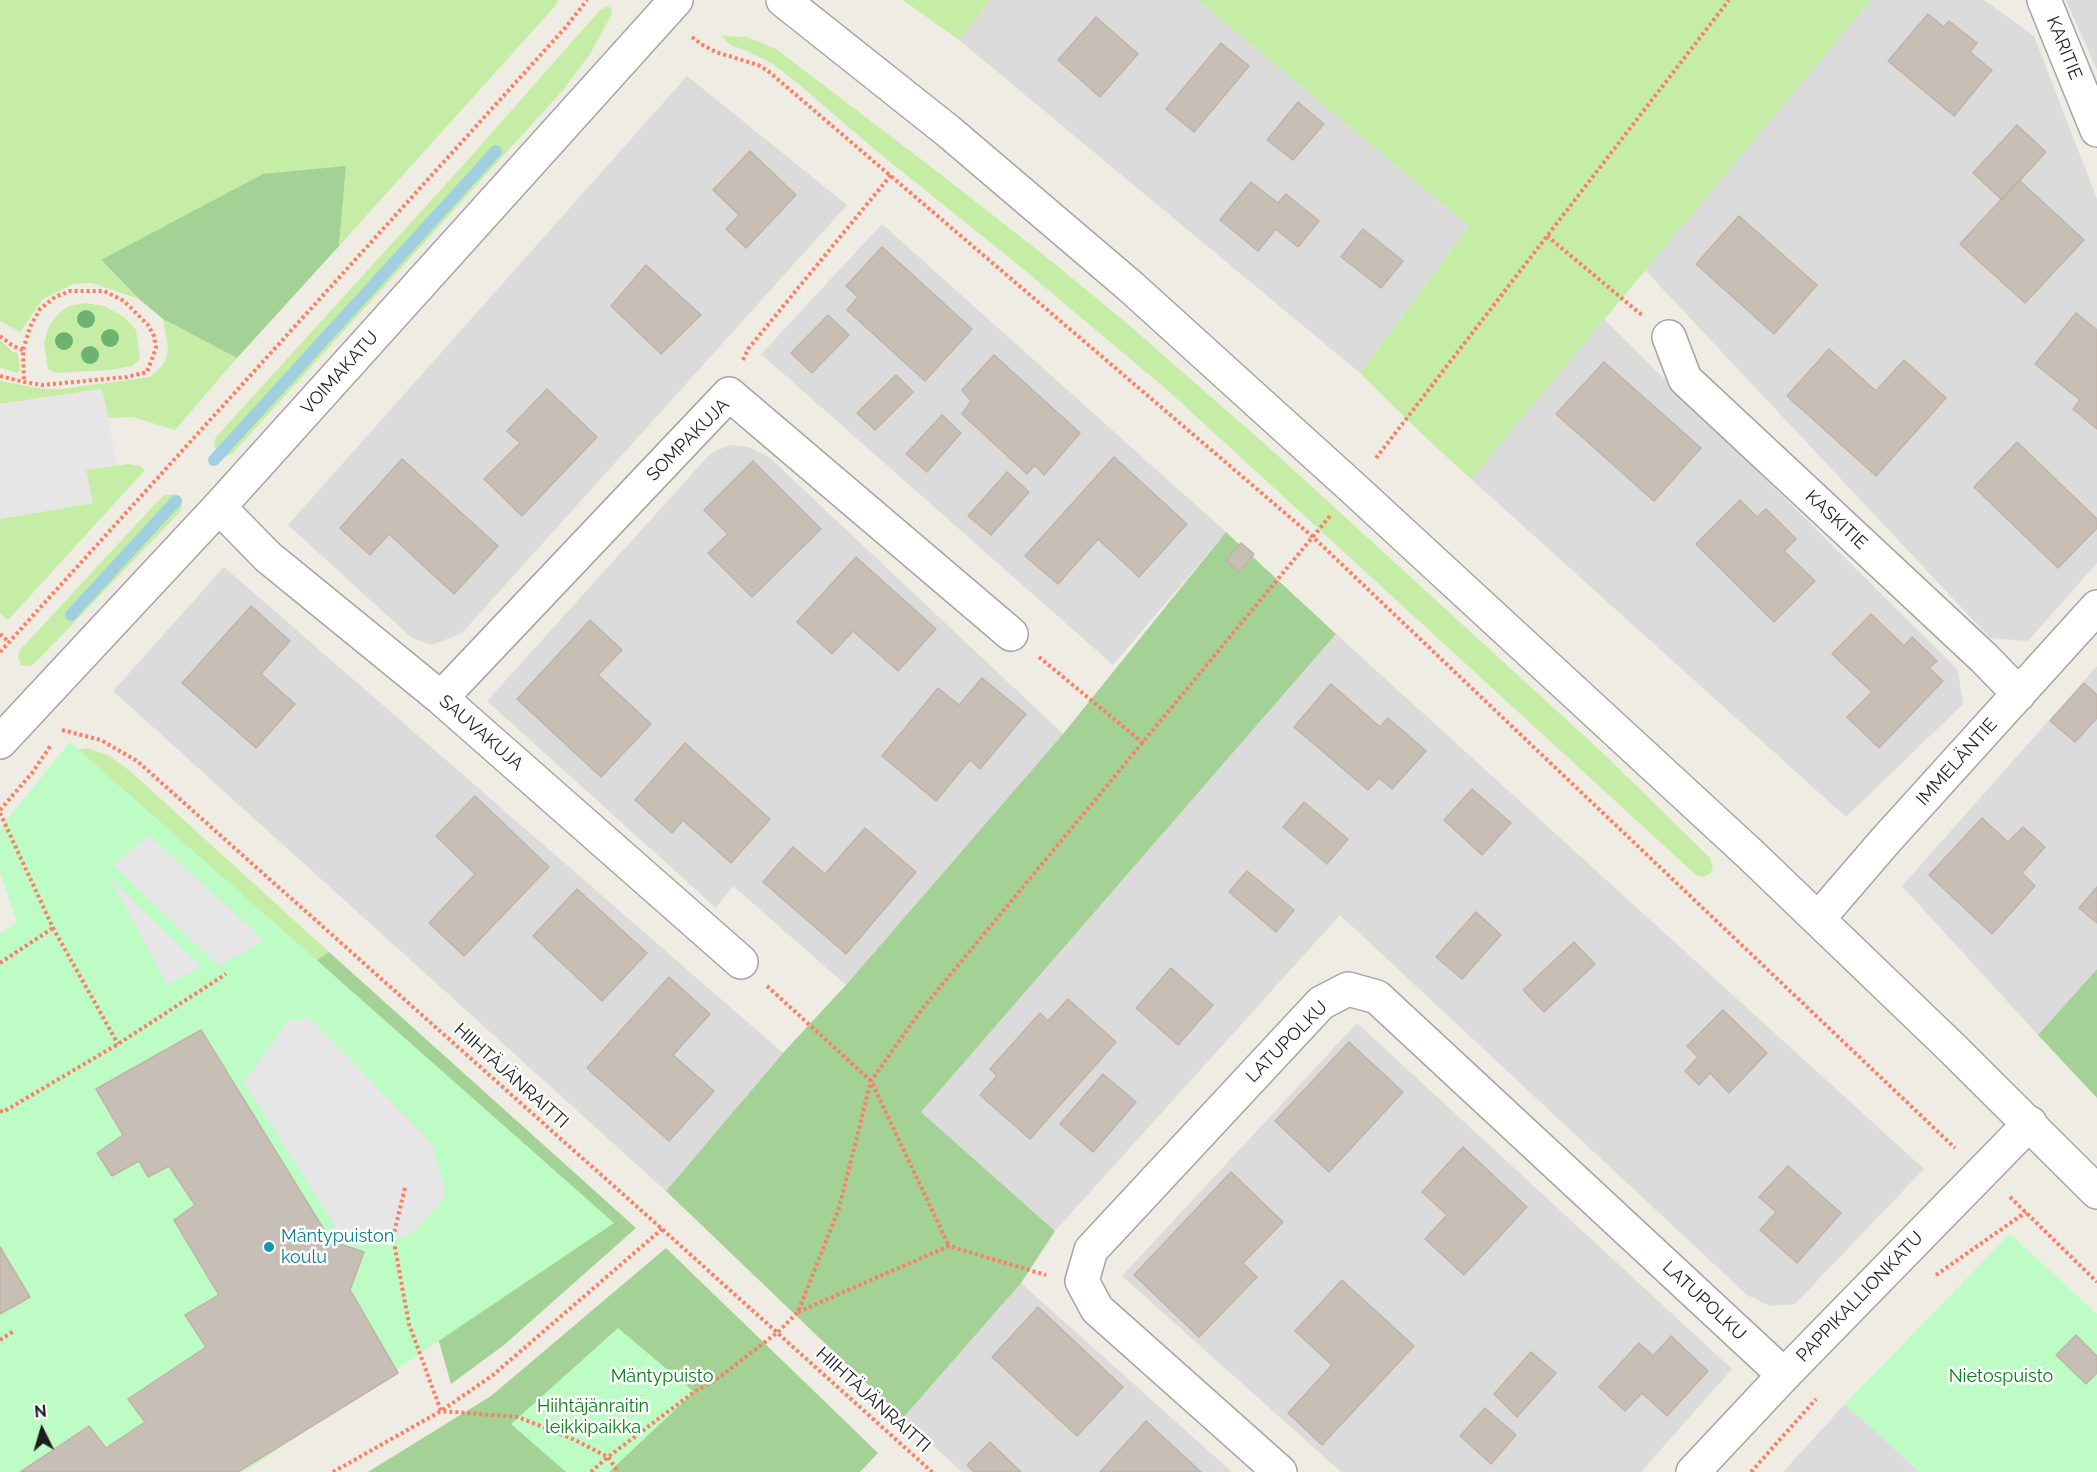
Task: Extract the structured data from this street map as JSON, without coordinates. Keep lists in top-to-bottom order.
{
  "streets": {
    "street": [
      "KARITIE",
      "VOIMAKATU",
      "SOMPAKUJA",
      "KASKITIE",
      "SAUVAKUJA",
      "IMMELÄNTIE",
      "LATUPOLKU",
      "PAPPIKALLIONKATU"
    ],
    "path": ["HIIHTÄJÄNRAITTI"]
  },
  "crossings": [
    ["VOIMAKATU", "SAUVAKUJA"],
    ["SOMPAKUJA", "SAUVAKUJA"],
    ["KASKITIE", "IMMELÄNTIE"],
    ["LATUPOLKU", "PAPPIKALLIONKATU"]
  ],
  "parks": ["Mäntypuisto", "Nietospuisto", "Hiihtäjänraitin leikkipaikka"],
  "places": ["Mäntypuiston koulu"],
  "north": "top"
}
